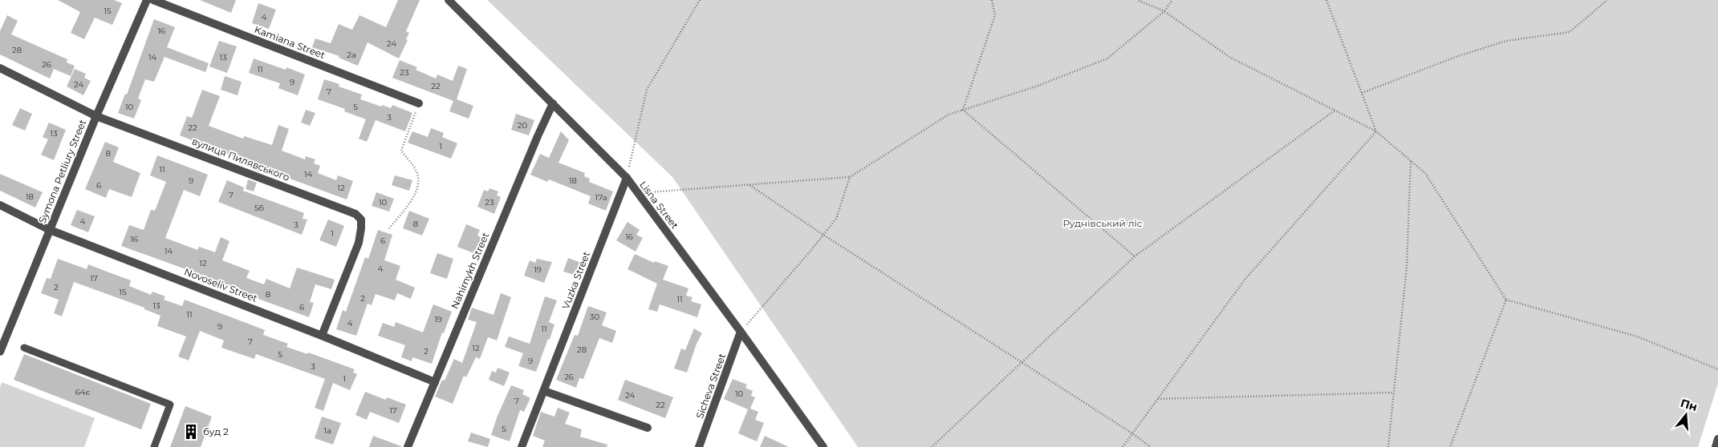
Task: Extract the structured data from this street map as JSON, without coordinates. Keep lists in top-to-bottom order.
{
  "streets": {
    "street": [
      "Kamiana Street",
      "вулиця Пилявського",
      "Symona Petliury Street",
      "Lisna Street",
      "Nahirnykh Street",
      "Vuzka Street",
      "Novoseliv Street",
      "Sicheva Street"
    ]
  },
  "crossings": [
    ["вулиця Пилявського", "Symona Petliury Street"],
    ["вулиця Пилявського", "Novoseliv Street"],
    ["Symona Petliury Street", "Novoseliv Street"],
    ["Lisna Street", "Nahirnykh Street"],
    ["Lisna Street", "Vuzka Street"],
    ["Lisna Street", "Sicheva Street"],
    ["Nahirnykh Street", "Novoseliv Street"]
  ],
  "parks": ["Руднівський ліс"],
  "places": {
    "building": ["буд 2"]
  },
  "house_numbers": [
    "15",
    "4",
    "16",
    "24",
    "28",
    "2а",
    "14",
    "13",
    "26",
    "11",
    "23",
    "9",
    "24",
    "22",
    "7",
    "10",
    "5",
    "3",
    "20",
    "22",
    "13",
    "1",
    "8",
    "11",
    "14",
    "9",
    "18",
    "6",
    "12",
    "7",
    "18",
    "17а",
    "10",
    "23",
    "5б",
    "4",
    "8",
    "3",
    "1",
    "16",
    "16",
    "6",
    "14",
    "12",
    "4",
    "19",
    "17",
    "2",
    "15",
    "8",
    "2",
    "11",
    "13",
    "6",
    "11",
    "30",
    "19",
    "4",
    "9",
    "11",
    "7",
    "12",
    "28",
    "2",
    "5",
    "9",
    "3",
    "26",
    "1",
    "64є",
    "10",
    "24",
    "7",
    "22",
    "17",
    "5",
    "1а"
  ],
  "north": "top"
}
